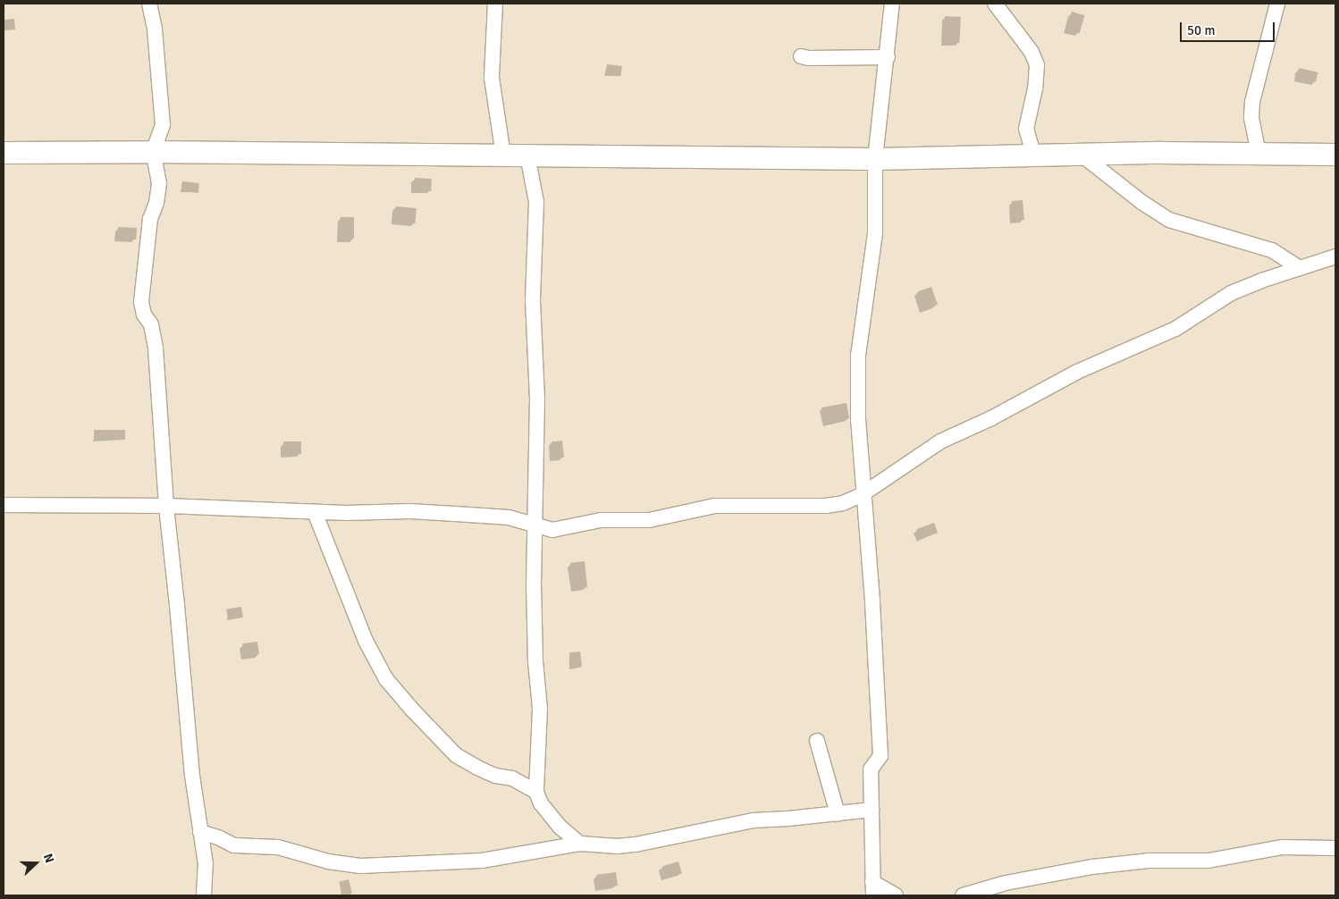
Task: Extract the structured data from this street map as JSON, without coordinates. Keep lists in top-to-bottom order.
{
  "scale_bar": "50 m",
  "north": "right"
}
